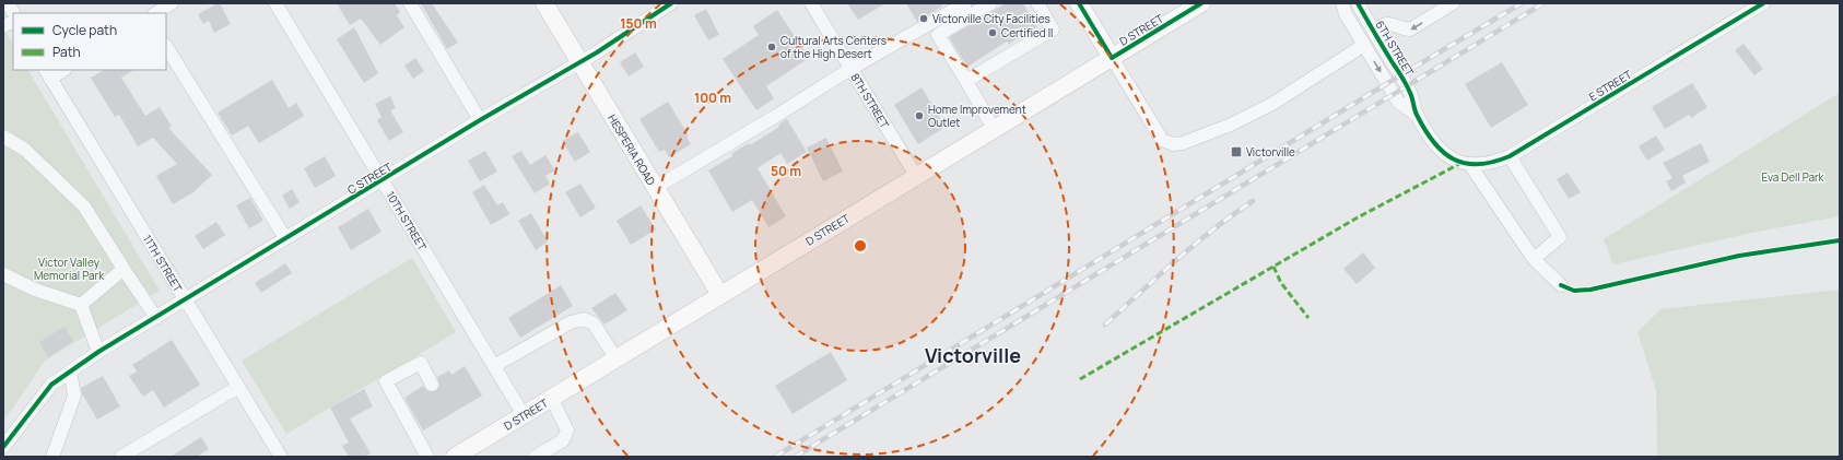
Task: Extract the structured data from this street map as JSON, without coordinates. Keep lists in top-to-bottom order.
{
  "streets": {
    "main road": ["D STREET", "HESPERIA ROAD"],
    "street": [
      "6TH STREET",
      "E STREET",
      "8TH STREET",
      "C STREET",
      "10TH STREET",
      "11TH STREET"
    ]
  },
  "crossings": [
    ["D STREET", "8TH STREET"],
    ["D STREET", "HESPERIA ROAD"],
    ["D STREET", "10TH STREET"],
    ["6TH STREET", "E STREET"],
    ["HESPERIA ROAD", "C STREET"],
    ["C STREET", "10TH STREET"],
    ["C STREET", "11TH STREET"]
  ],
  "districts": ["Victorville"],
  "parks": ["Eva Dell Park", "Victor Valley Memorial Park"],
  "places": {
    "other": [
      "Victorville City Facilities",
      "Certified II",
      "Cultural Arts Centers of the High Desert",
      "Home Improvement Outlet"
    ],
    "transit": ["Victorville"]
  },
  "legend": ["Cycle path", "Path"],
  "rings": ["150 m", "100 m", "50 m"]
}
